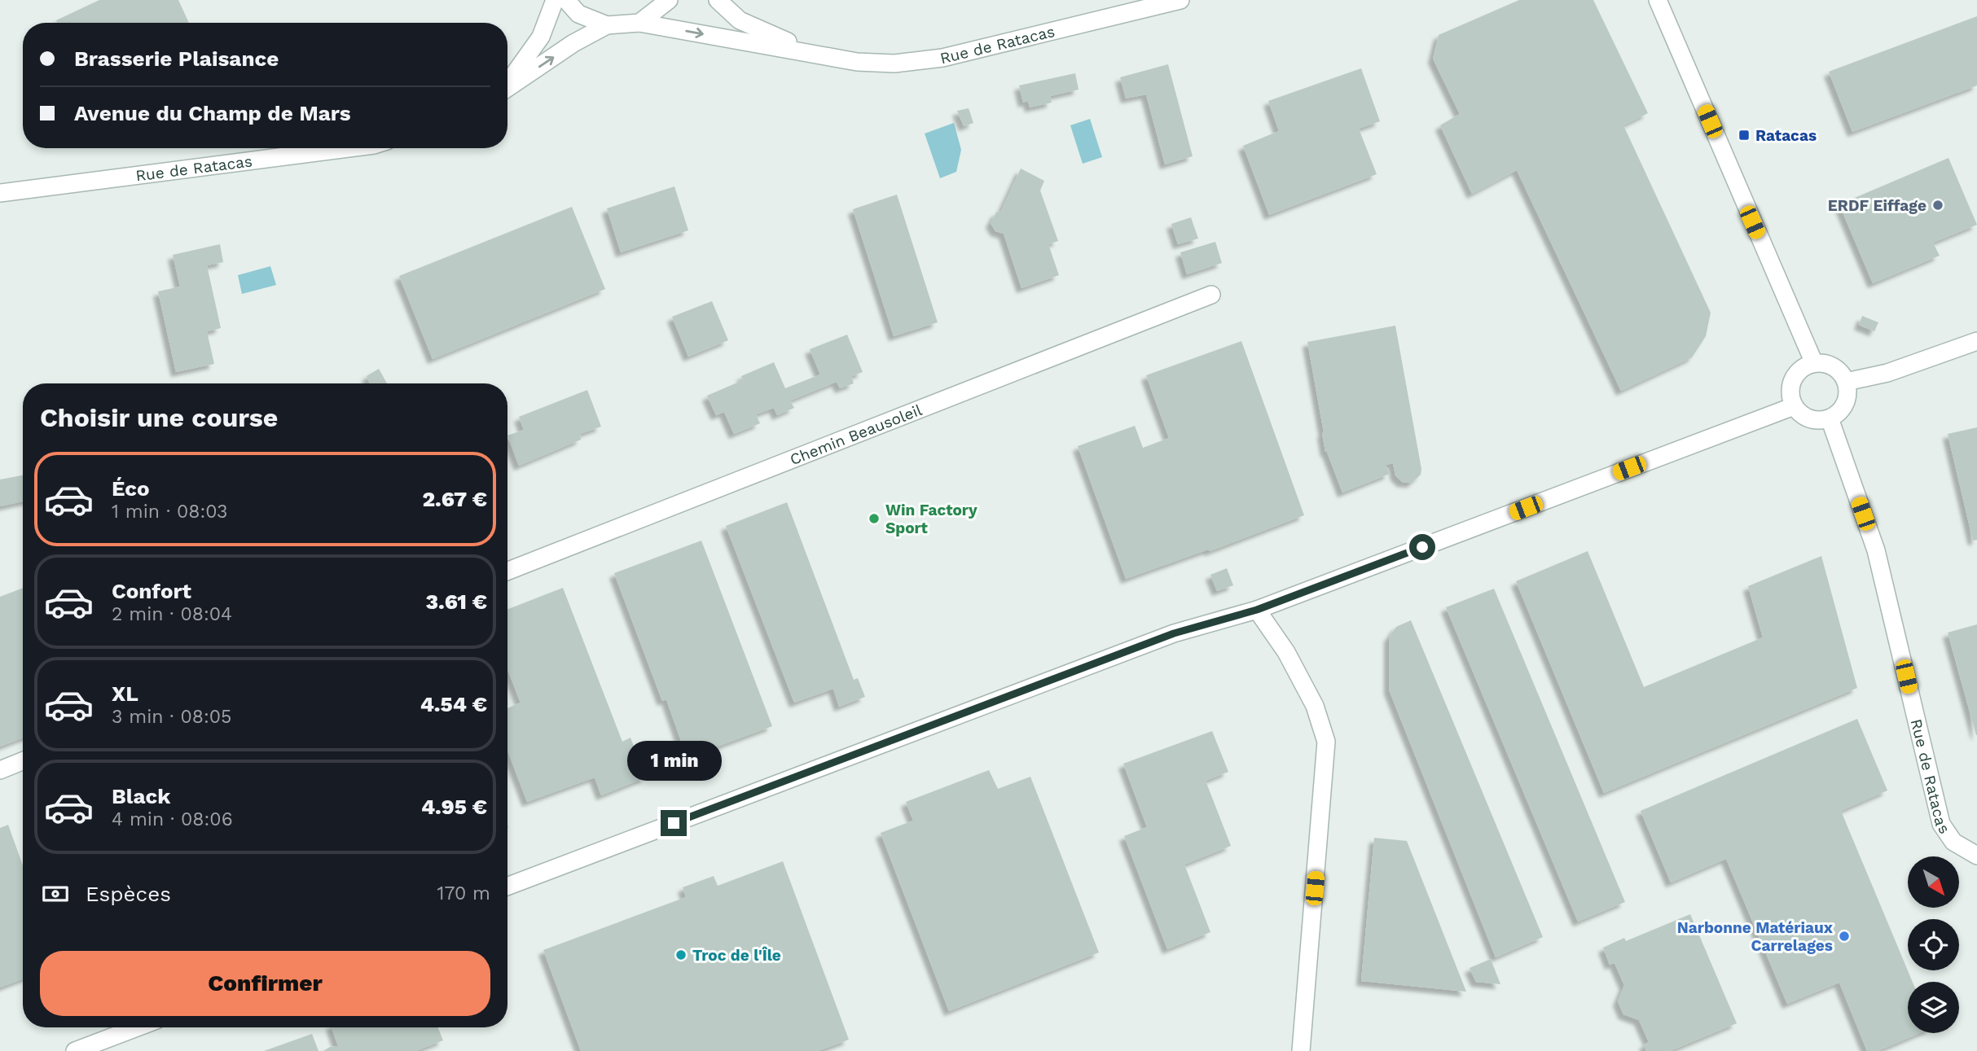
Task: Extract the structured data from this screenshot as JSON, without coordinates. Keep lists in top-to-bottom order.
{
  "streets": {
    "street": ["Rue de Ratacas", "Chemin Beausoleil"]
  },
  "places": {
    "transit": ["Ratacas"],
    "other": [
      "ERDF Eiffage",
      "Win Factory Sport",
      "Narbonne Matériaux Carrelages",
      "Troc de l'Île"
    ]
  },
  "north": "bottom right",
  "page": {
    "banner": ["Brasserie Plaisance", "Avenue du Champ de Mars"],
    "heading": "Choisir une course",
    "list": [
      {
        "name": "Éco",
        "note": "1 min · 08:03",
        "value": "2.67 €"
      },
      {
        "name": "Confort",
        "note": "2 min · 08:04",
        "value": "3.61 €"
      },
      {
        "name": "XL",
        "note": "3 min · 08:05",
        "value": "4.54 €"
      },
      {
        "name": "Black",
        "note": "4 min · 08:06",
        "value": "4.95 €"
      }
    ],
    "bubble": "1 min",
    "pay": ["Espèces", "170 m"],
    "buttons": "Confirmer"
  }
}
